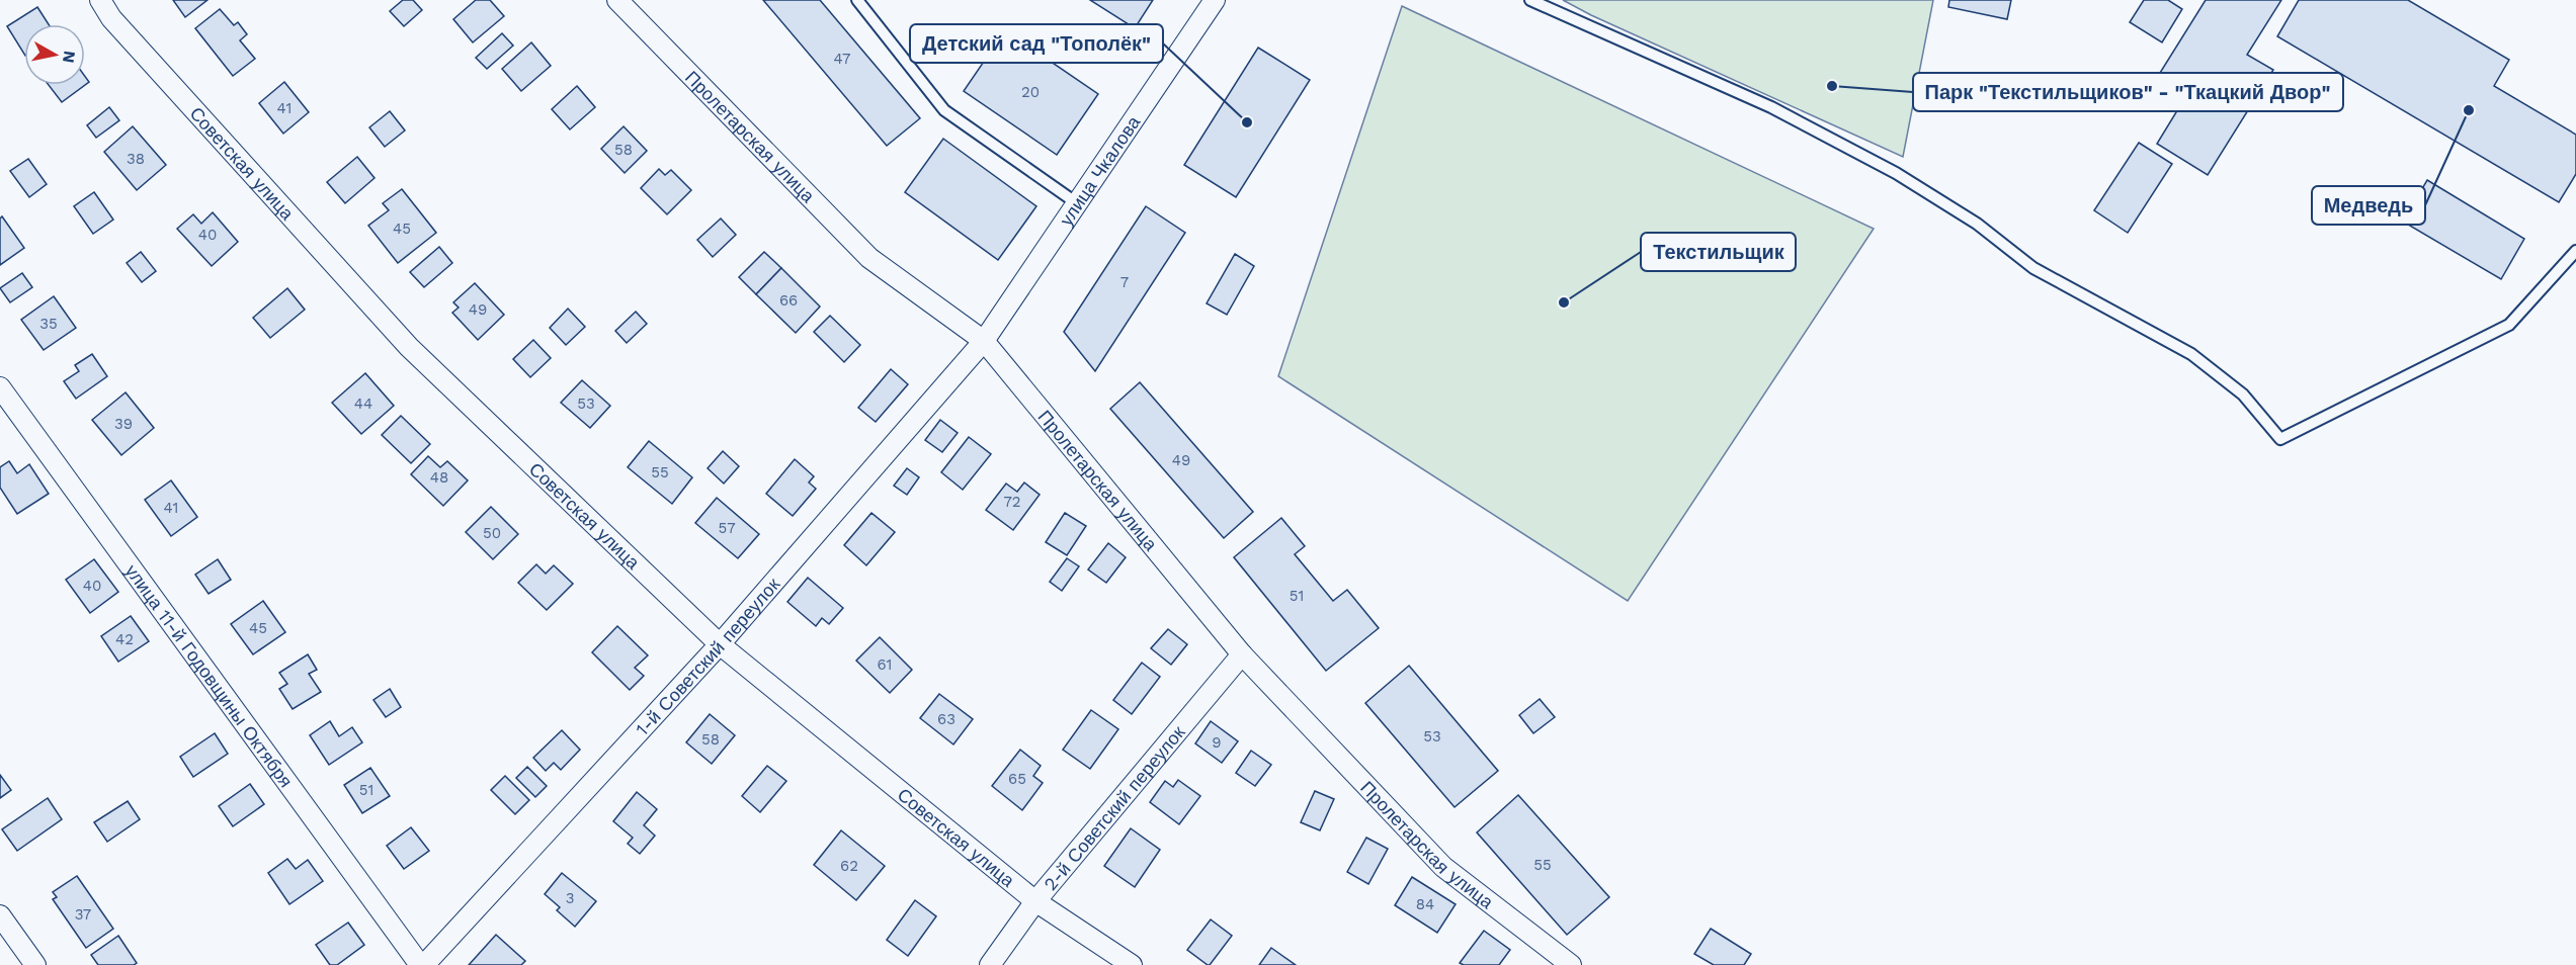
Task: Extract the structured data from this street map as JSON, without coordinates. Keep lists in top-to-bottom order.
{
  "streets": {
    "street": [
      "Пролетарская улица",
      "Советская улица",
      "улица Чкалова",
      "1-й Советский переулок",
      "улица 11-й Годовщины Октября",
      "2-й Советский переулок"
    ]
  },
  "crossings": [
    ["Пролетарская улица", "улица Чкалова"],
    ["Пролетарская улица", "1-й Советский переулок"],
    ["Пролетарская улица", "2-й Советский переулок"],
    ["Советская улица", "1-й Советский переулок"],
    ["Советская улица", "2-й Советский переулок"],
    ["улица Чкалова", "1-й Советский переулок"],
    ["1-й Советский переулок", "улица 11-й Годовщины Октября"]
  ],
  "places": [
    "Парк \"Текстильщиков\" - \"Ткацкий Двор\"",
    "Медведь",
    "Детский сад \"Тополёк\"",
    "Текстильщик"
  ],
  "house_numbers": [
    "47",
    "20",
    "41",
    "58",
    "38",
    "45",
    "40",
    "7",
    "66",
    "49",
    "35",
    "44",
    "53",
    "39",
    "49",
    "55",
    "48",
    "72",
    "41",
    "57",
    "50",
    "40",
    "51",
    "45",
    "42",
    "61",
    "63",
    "53",
    "58",
    "9",
    "65",
    "51",
    "55",
    "62",
    "3",
    "84",
    "37"
  ],
  "north": "right"
}
